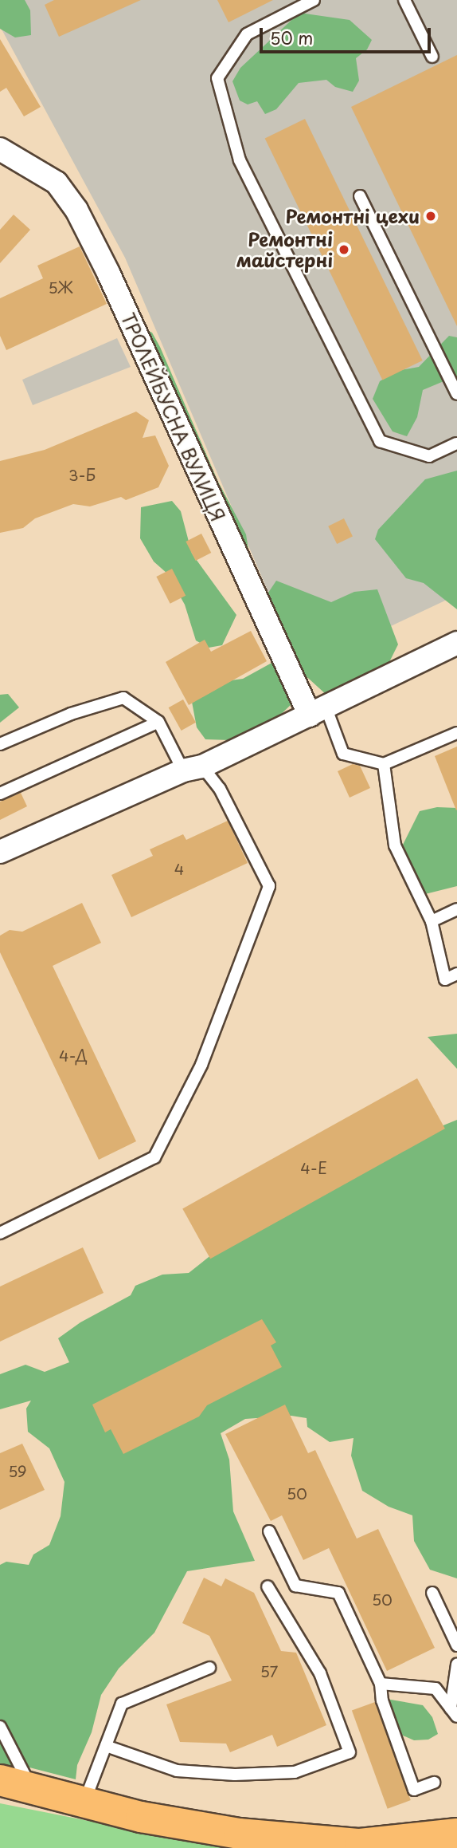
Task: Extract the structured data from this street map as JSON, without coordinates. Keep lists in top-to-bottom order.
{
  "streets": {
    "street": ["ТРОЛЕЙБУСНА ВУЛИЦЯ"]
  },
  "places": ["Ремонтні цехи", "Ремонтні майстерні"],
  "house_numbers": [
    "5Ж",
    "3-Б",
    "4",
    "4-Д",
    "4-Е",
    "59",
    "50",
    "50",
    "57"
  ],
  "scale_bar": "50 m"
}
